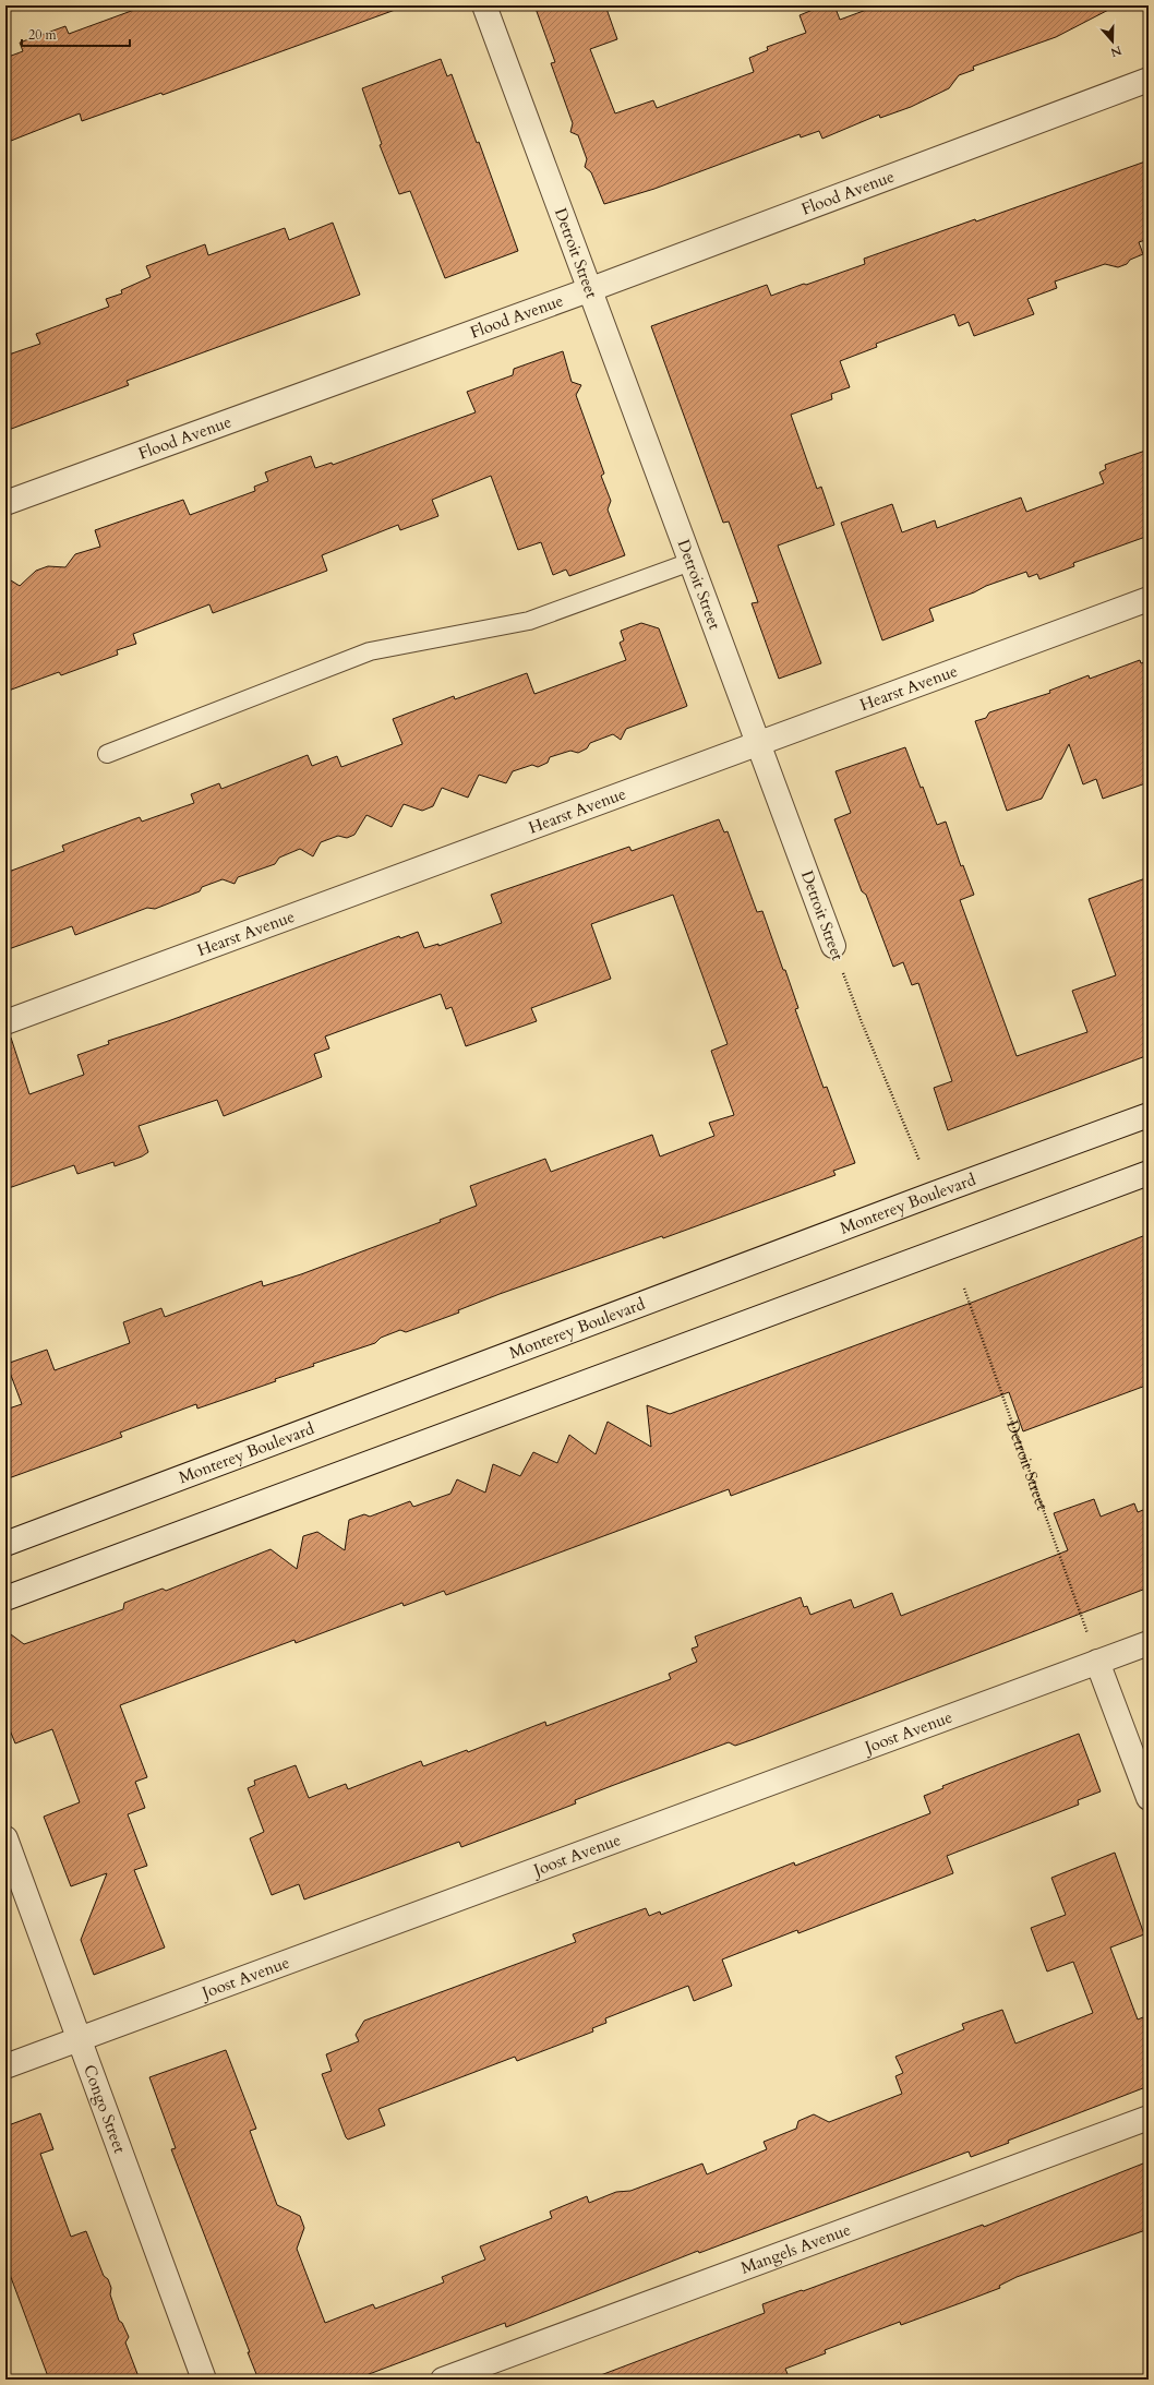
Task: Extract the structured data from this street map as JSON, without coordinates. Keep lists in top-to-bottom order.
{
  "streets": {
    "street": [
      "Flood Avenue",
      "Detroit Street",
      "Hearst Avenue",
      "Monterey Boulevard",
      "Joost Avenue",
      "Congo Street",
      "Mangels Avenue"
    ]
  },
  "crossings": [
    ["Flood Avenue", "Detroit Street"],
    ["Detroit Street", "Hearst Avenue"],
    ["Joost Avenue", "Congo Street"]
  ],
  "scale_bar": "20 m",
  "north": "bottom"
}
